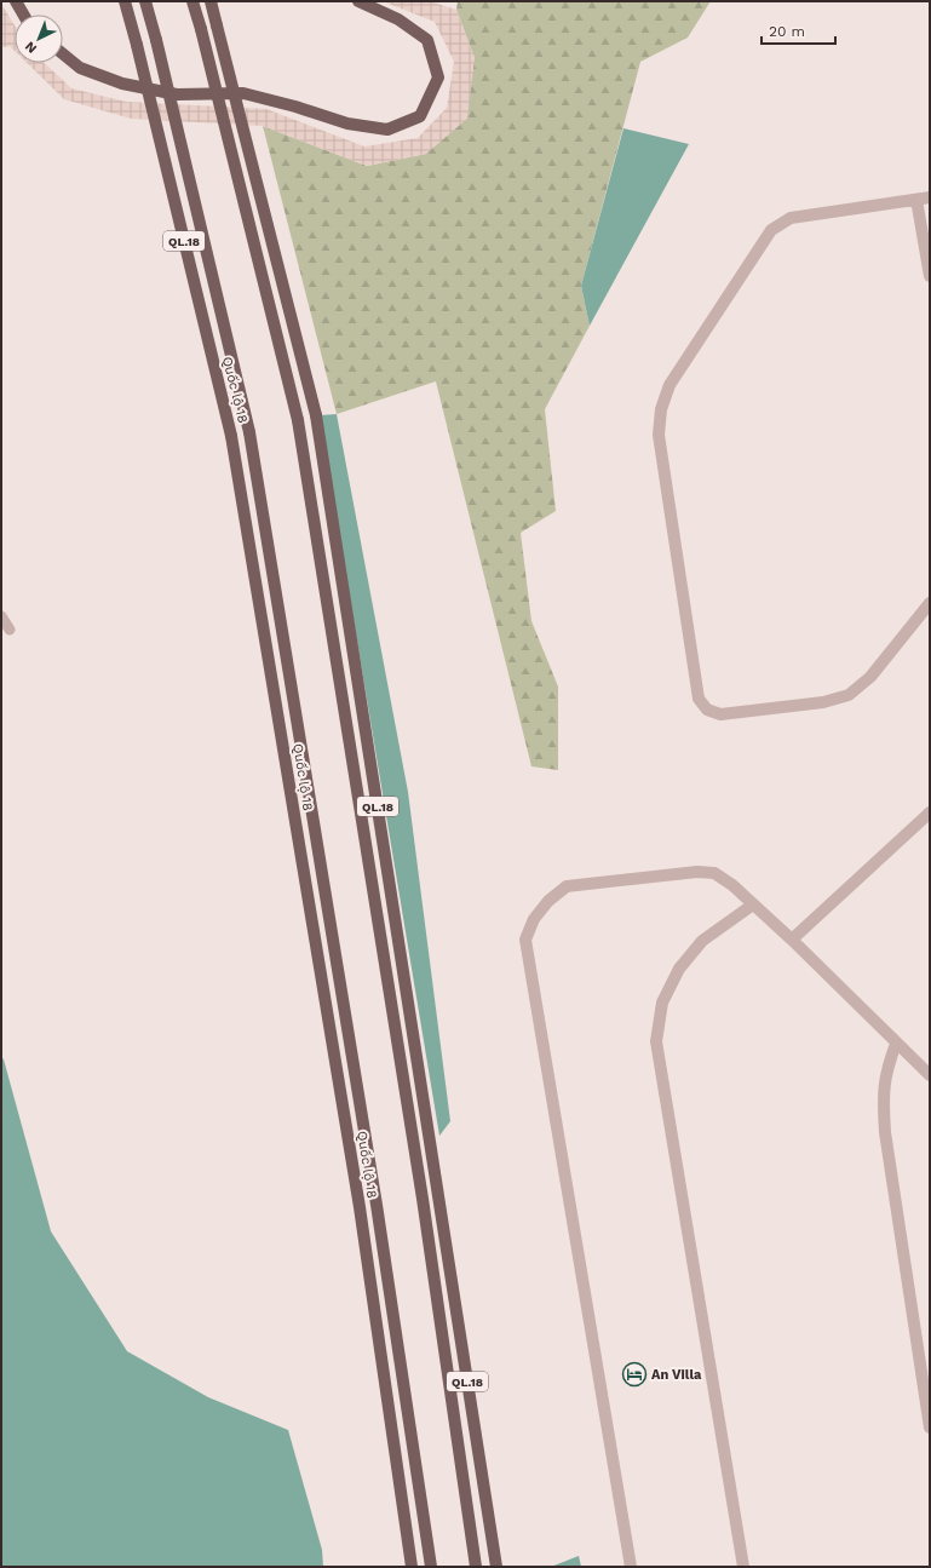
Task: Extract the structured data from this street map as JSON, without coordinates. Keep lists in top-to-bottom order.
{
  "streets": {
    "main road": ["QL.18", "Quốc lộ 18"]
  },
  "places": {
    "hotel": ["An Villa"]
  },
  "scale_bar": "20 m",
  "north": "bottom left"
}
